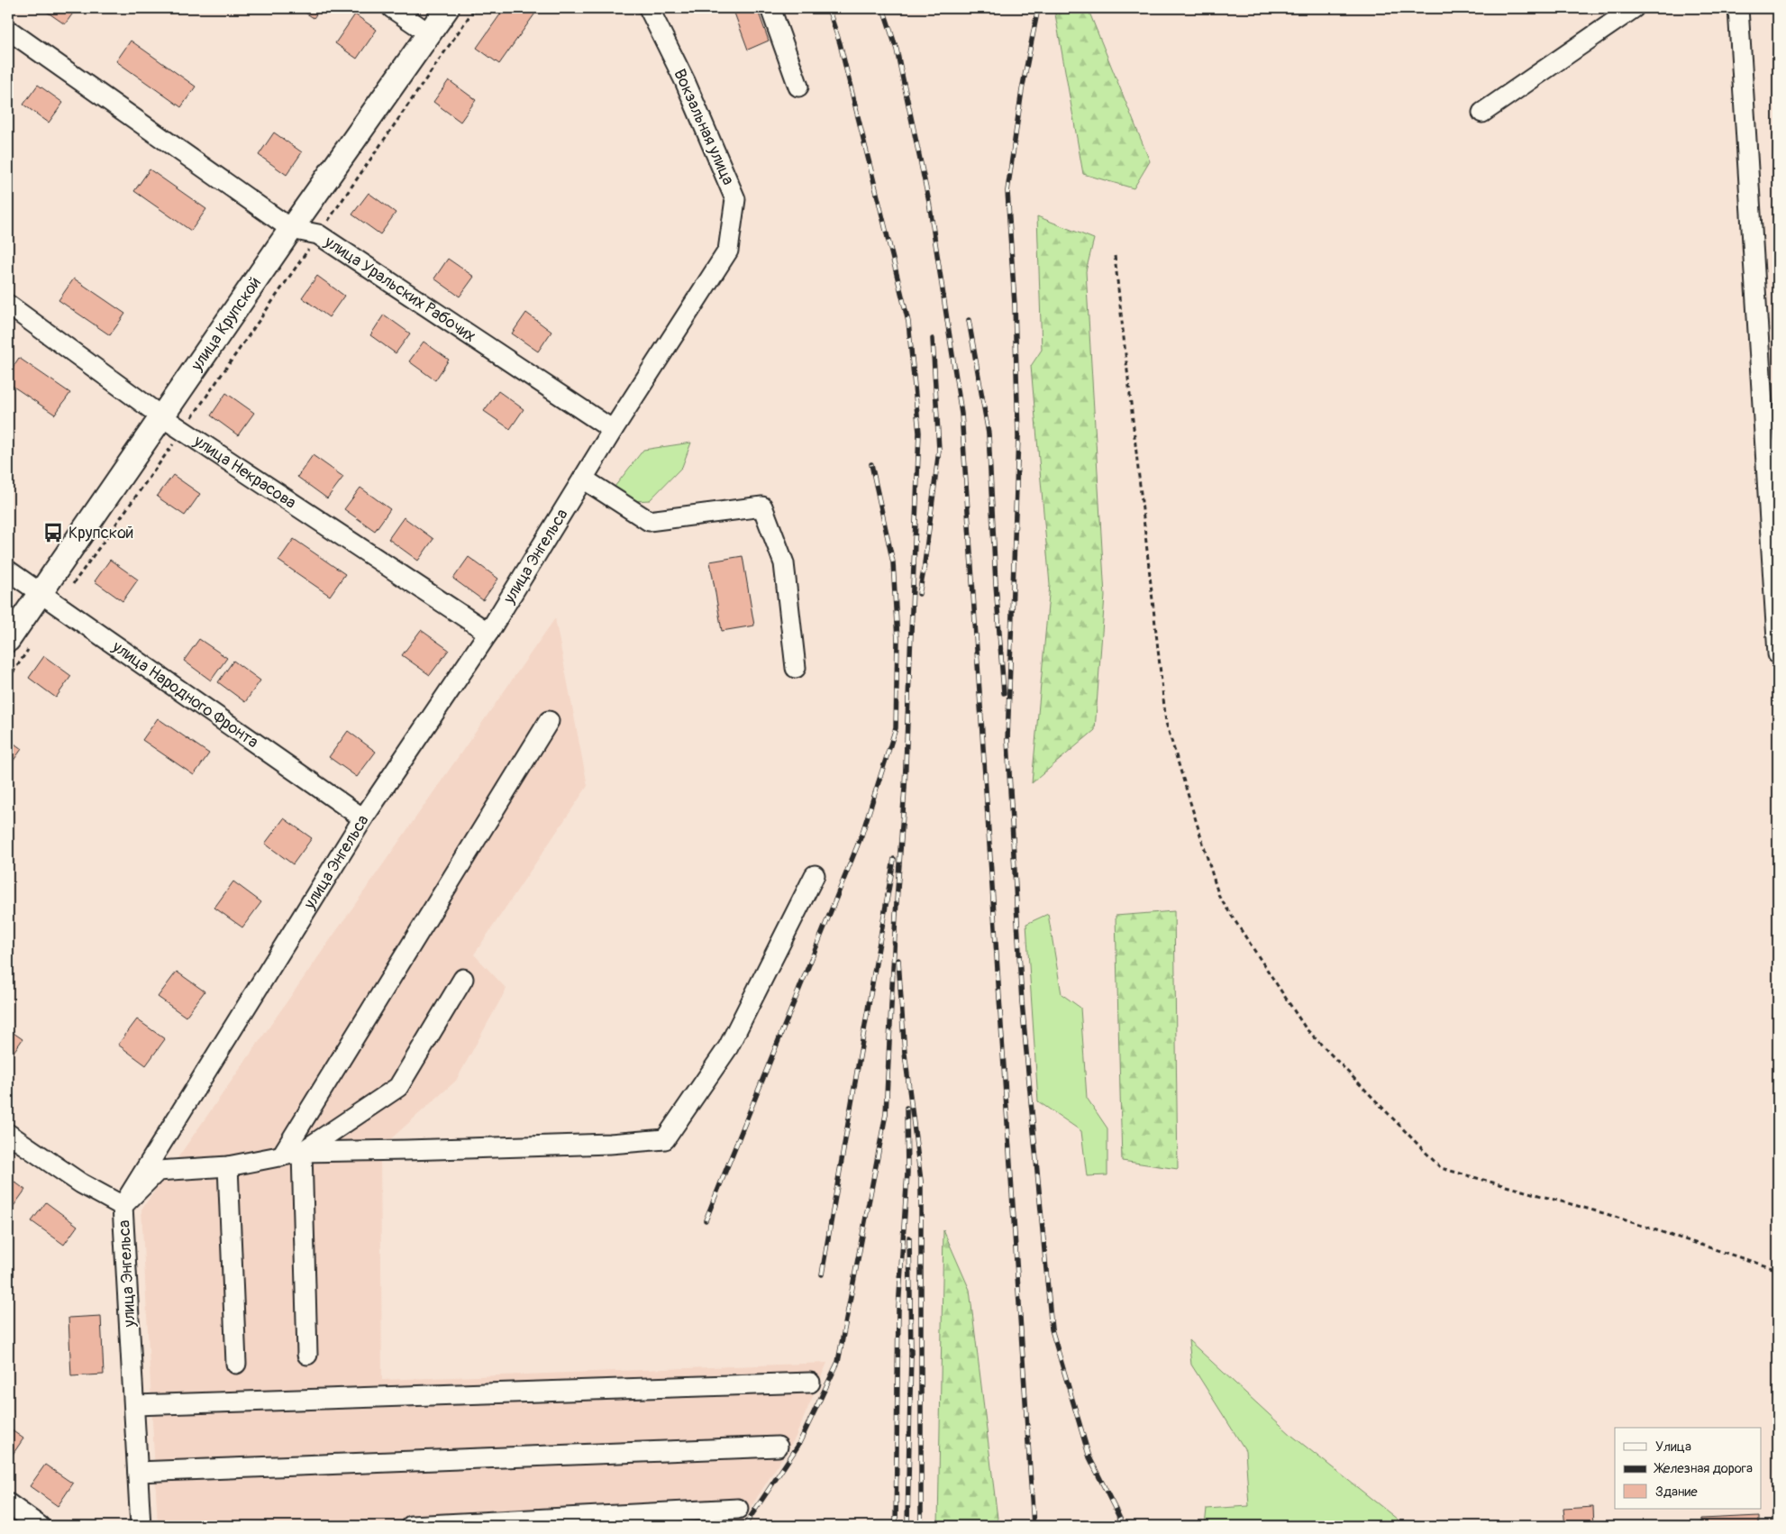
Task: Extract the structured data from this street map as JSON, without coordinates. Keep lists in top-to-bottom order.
{
  "streets": {
    "main road": ["улица Крупской"],
    "street": [
      "Вокзальная улица",
      "улица Уральских Рабочих",
      "улица Некрасова",
      "улица Энгельса",
      "улица Народного Фронта"
    ]
  },
  "crossings": [
    ["Вокзальная улица", "улица Энгельса"],
    ["улица Уральских Рабочих", "улица Крупской"],
    ["улица Уральских Рабочих", "улица Энгельса"],
    ["улица Крупской", "улица Некрасова"],
    ["улица Крупской", "улица Народного Фронта"],
    ["улица Некрасова", "улица Энгельса"],
    ["улица Энгельса", "улица Народного Фронта"]
  ],
  "places": {
    "bus stop": ["Крупской"]
  },
  "legend": ["Улица", "Железная дорога", "Здание"]
}
